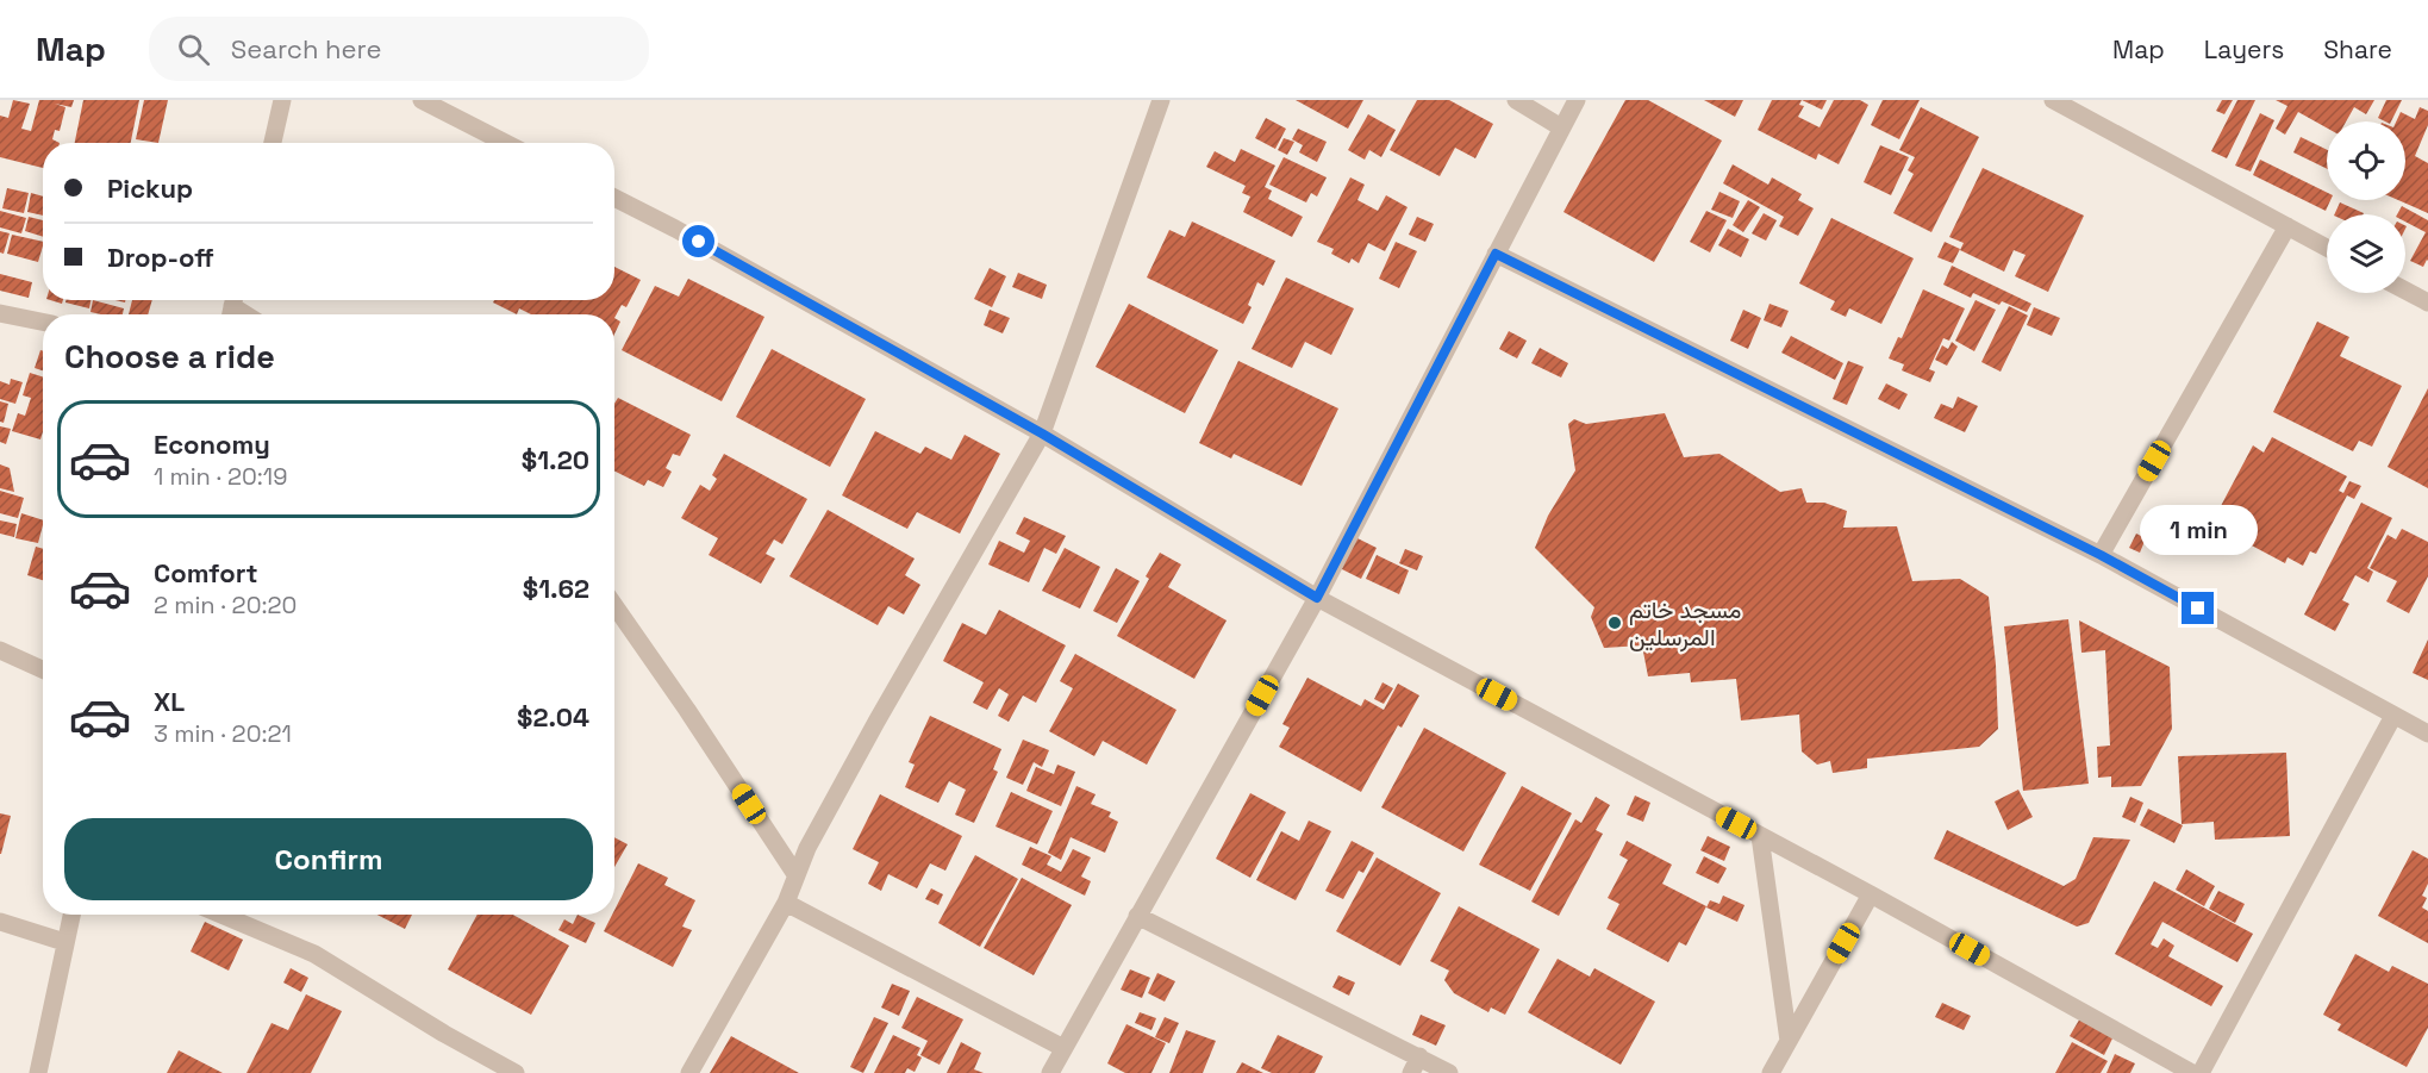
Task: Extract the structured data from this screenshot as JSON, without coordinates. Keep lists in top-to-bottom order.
{
  "places": ["مسجد خاتم المرسلين"],
  "page": {
    "header": "Map",
    "search": "Search here",
    "nav": ["Map", "Layers", "Share"],
    "banner": ["Pickup", "Drop-off"],
    "heading": "Choose a ride",
    "list": [
      {
        "name": "Economy",
        "note": "1 min · 20:19",
        "value": "$1.20"
      },
      {
        "name": "Comfort",
        "note": "2 min · 20:20",
        "value": "$1.62"
      },
      {
        "name": "XL",
        "note": "3 min · 20:21",
        "value": "$2.04"
      }
    ],
    "bubble": "1 min",
    "buttons": "Confirm"
  }
}
